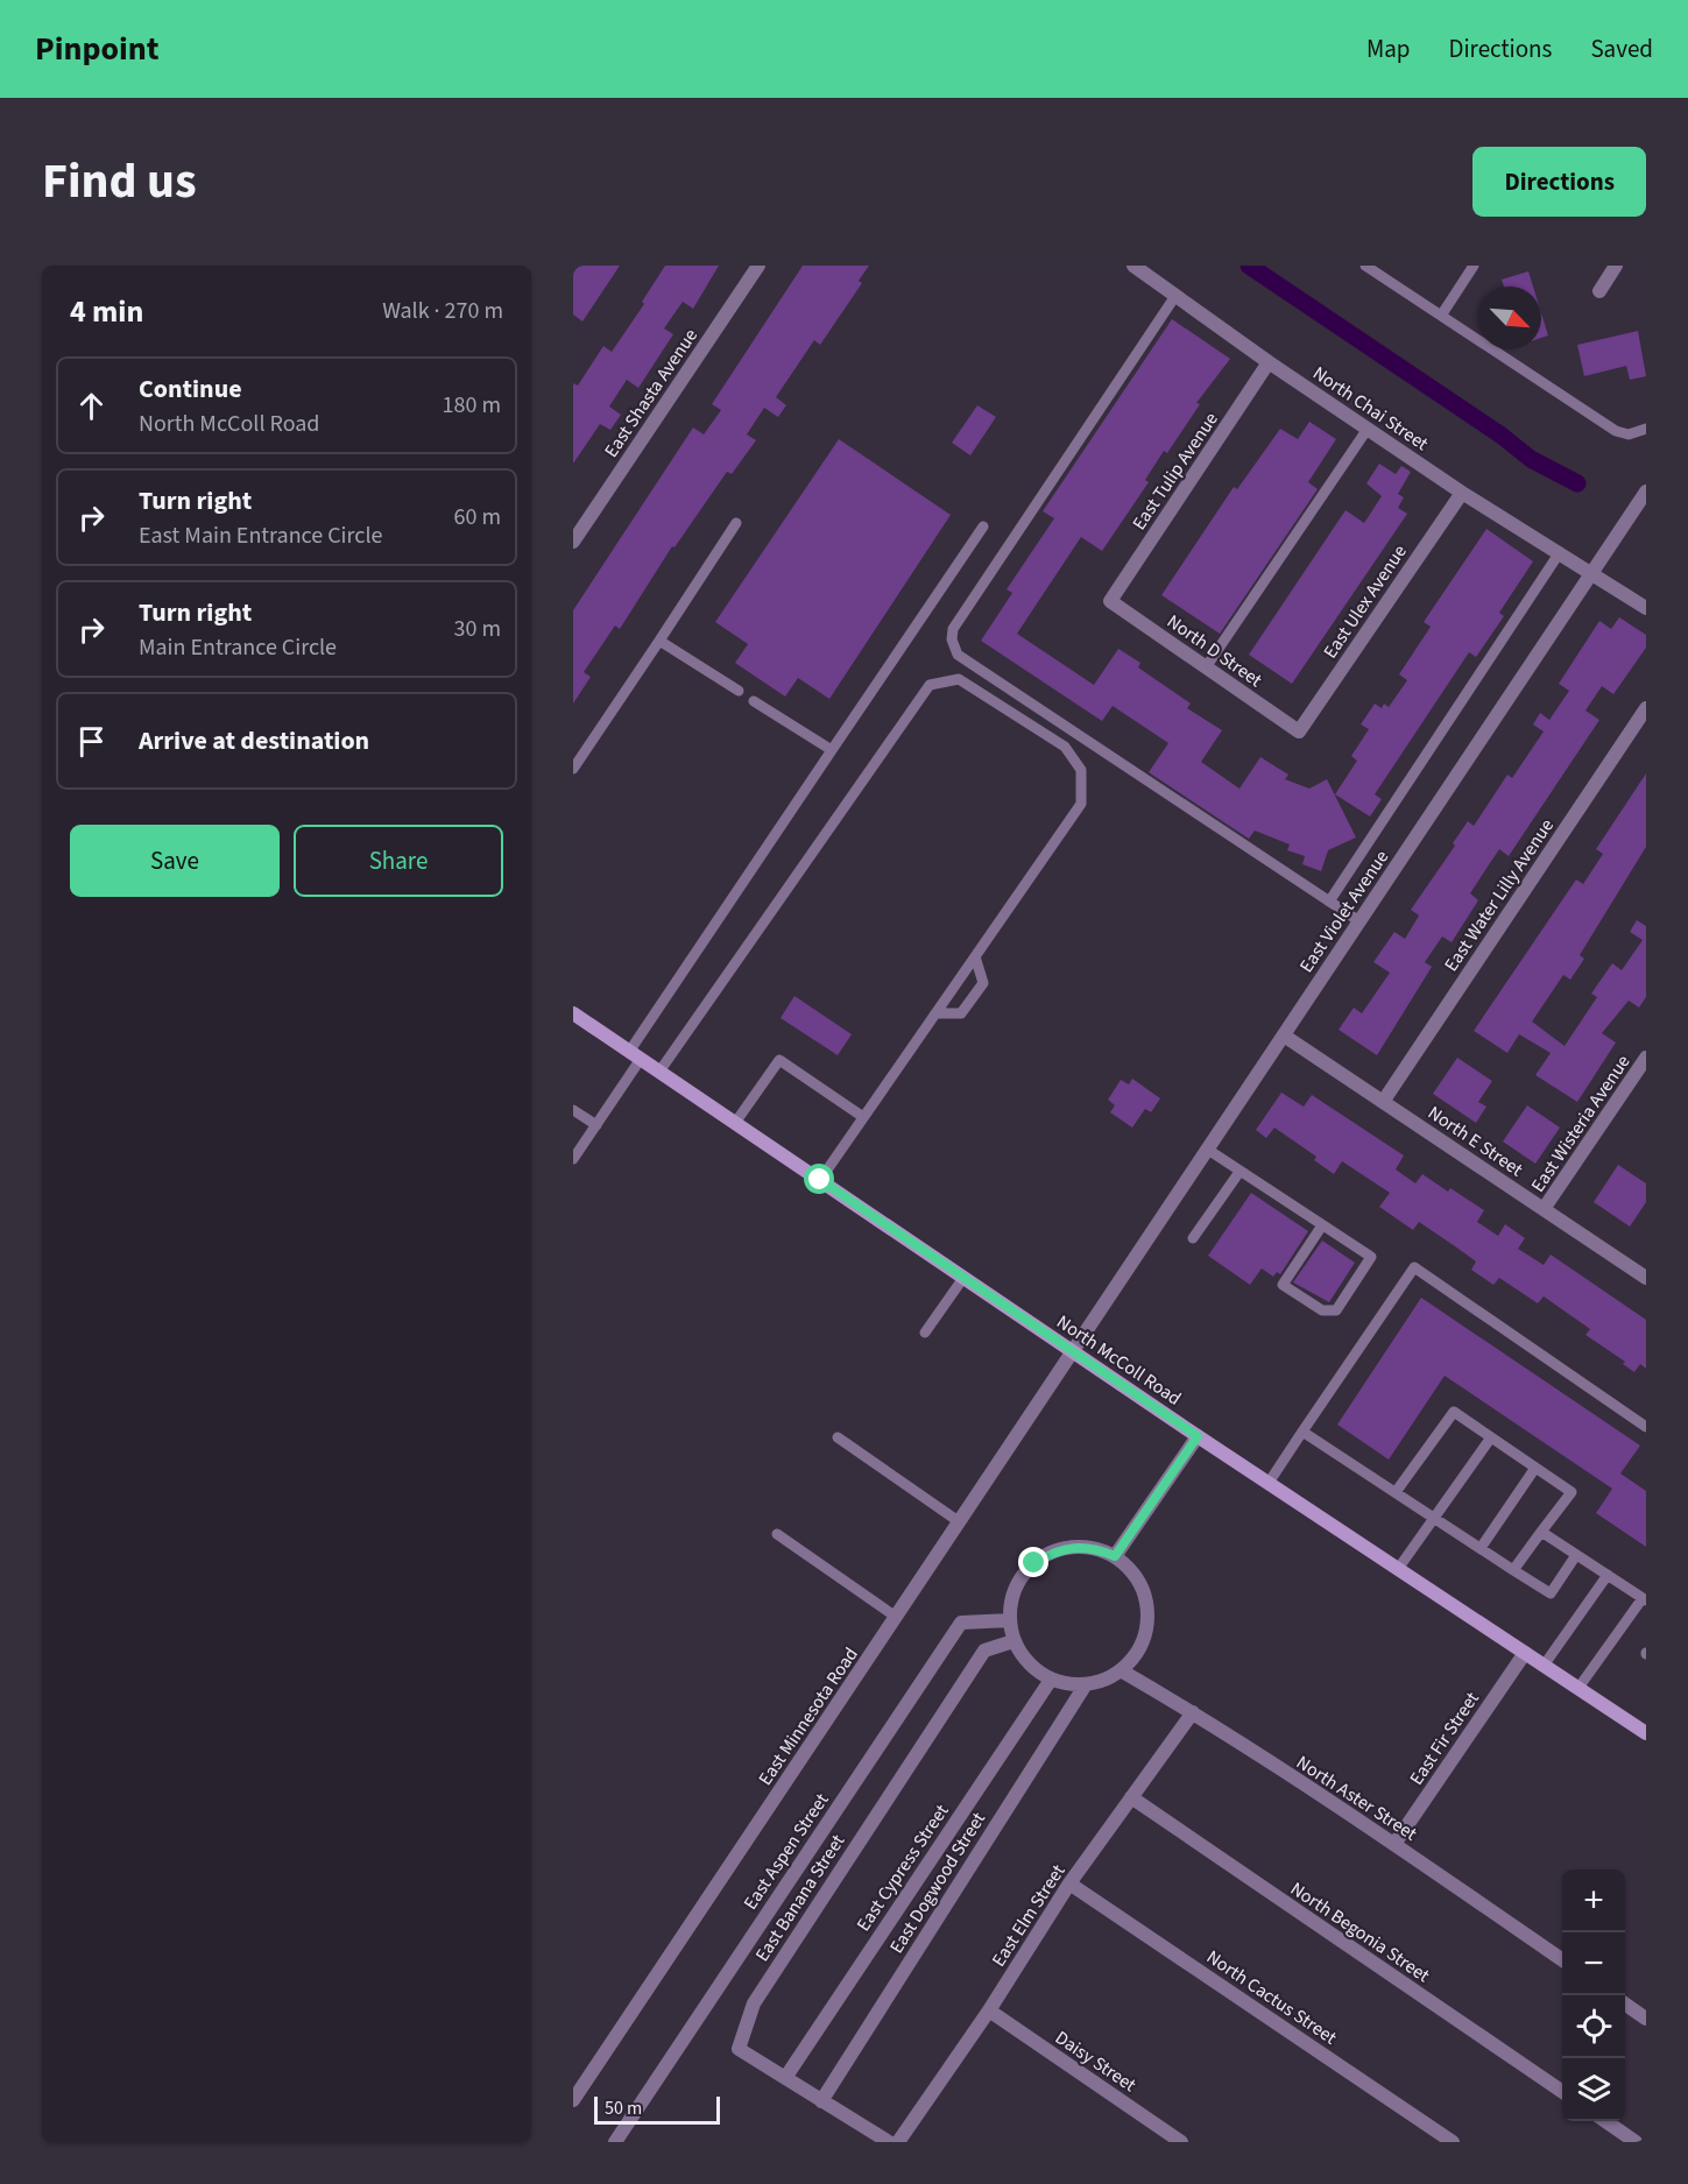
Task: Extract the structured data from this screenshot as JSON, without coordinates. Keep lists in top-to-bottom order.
{
  "streets": {
    "main road": ["North McColl Road"],
    "street": [
      "East Shasta Avenue",
      "North Chai Street",
      "East Tulip Avenue",
      "East Ulex Avenue",
      "North D Street",
      "East Water Lilly Avenue",
      "East Violet Avenue",
      "East Wisteria Avenue",
      "North E Street",
      "East Minnesota Road",
      "East Fir Street",
      "North Aster Street",
      "East Aspen Street",
      "East Cypress Street",
      "East Dogwood Street",
      "East Banana Street",
      "East Elm Street",
      "North Begonia Street",
      "North Cactus Street",
      "Daisy Street"
    ]
  },
  "crossings": [
    ["North Chai Street", "East Tulip Avenue"],
    ["North Chai Street", "East Ulex Avenue"],
    ["North Chai Street", "East Violet Avenue"],
    ["East Tulip Avenue", "North D Street"],
    ["East Ulex Avenue", "North D Street"],
    ["East Water Lilly Avenue", "North E Street"],
    ["East Violet Avenue", "North E Street"],
    ["East Violet Avenue", "North McColl Road"],
    ["East Violet Avenue", "East Minnesota Road"],
    ["East Wisteria Avenue", "North E Street"],
    ["North McColl Road", "East Minnesota Road"],
    ["North McColl Road", "East Fir Street"],
    ["East Fir Street", "North Aster Street"],
    ["North Aster Street", "East Aspen Street"],
    ["North Aster Street", "East Cypress Street"],
    ["North Aster Street", "East Dogwood Street"],
    ["North Aster Street", "East Banana Street"],
    ["North Aster Street", "East Elm Street"],
    ["East Aspen Street", "East Cypress Street"],
    ["East Aspen Street", "East Dogwood Street"],
    ["East Aspen Street", "East Banana Street"],
    ["East Cypress Street", "East Dogwood Street"],
    ["East Cypress Street", "East Banana Street"],
    ["East Dogwood Street", "East Banana Street"],
    ["East Elm Street", "North Begonia Street"],
    ["East Elm Street", "North Cactus Street"],
    ["East Elm Street", "Daisy Street"]
  ],
  "scale_bar": "50 m",
  "north": "bottom right",
  "page": {
    "header": "Pinpoint",
    "nav": ["Map", "Directions", "Saved"],
    "title": "Find us",
    "buttons": [
      "Directions",
      ["Save", "Share"]
    ],
    "heading": ["4 min", "Walk · 270 m"],
    "list": [
      ["Continue", "North McColl Road", "180 m"],
      ["Turn right", "East Main Entrance Circle", "60 m"],
      ["Turn right", "Main Entrance Circle", "30 m"],
      "Arrive at destination"
    ],
    "map_buttons": ["+", "−"],
    "scale": "50 m"
  }
}
